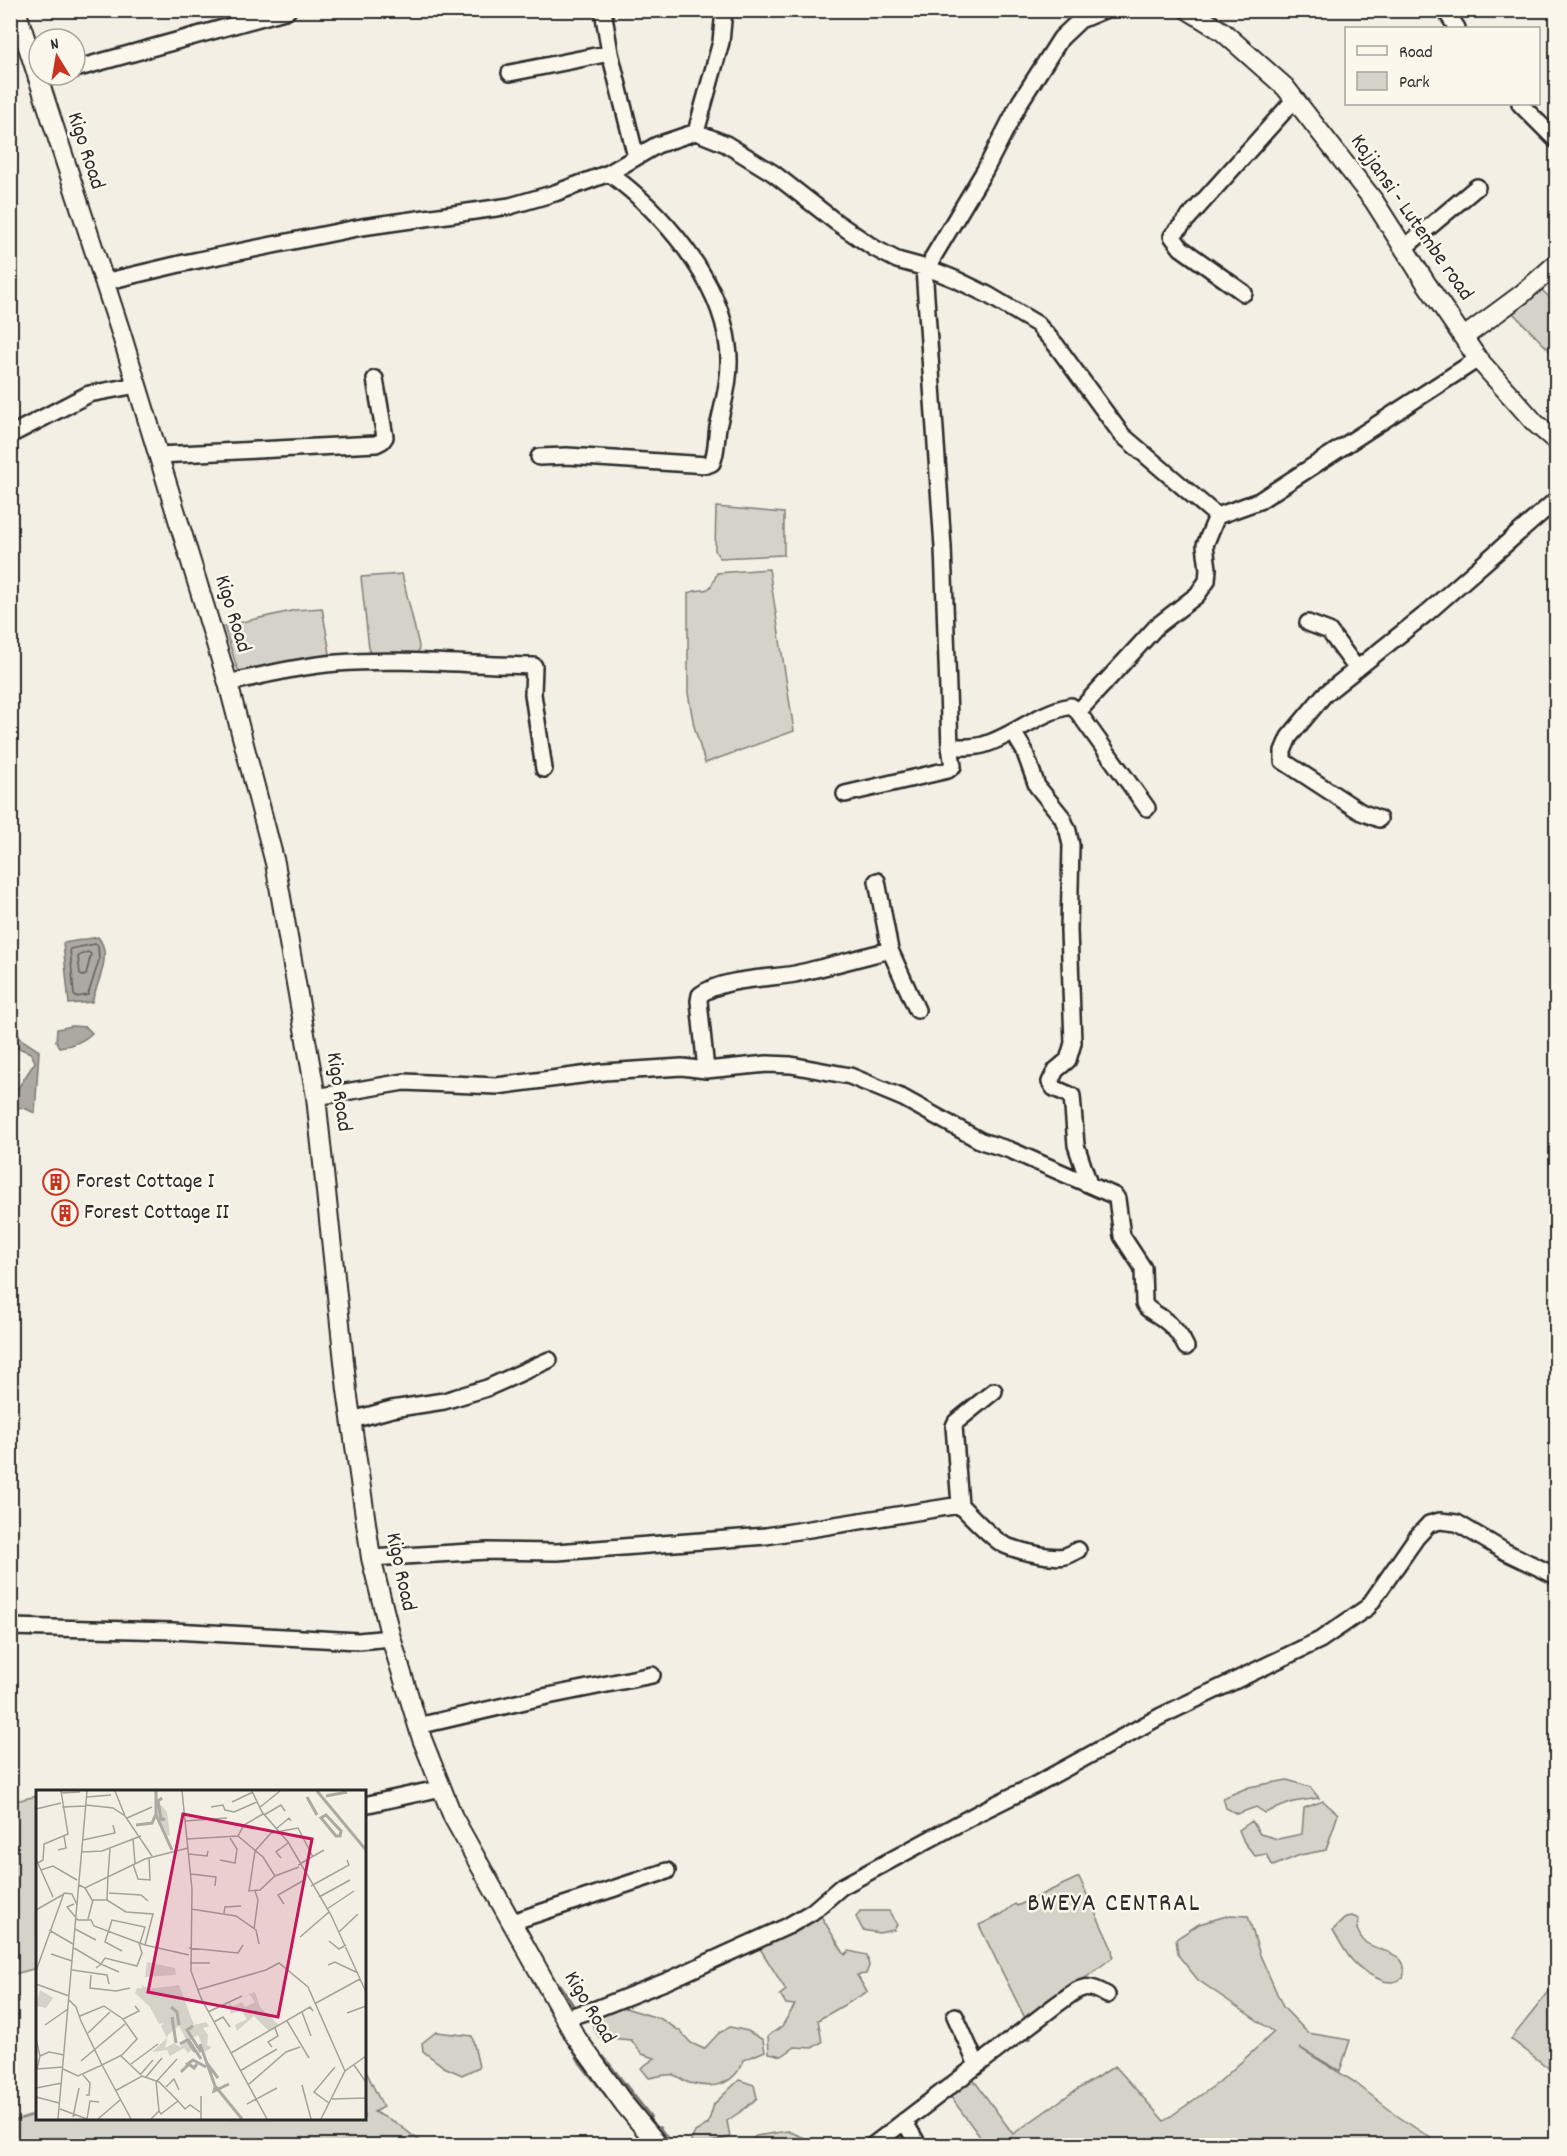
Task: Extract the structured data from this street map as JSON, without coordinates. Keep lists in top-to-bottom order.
{
  "streets": {
    "street": ["Kigo Road", "Kajjansi - Lutembe road"]
  },
  "districts": ["BWEYA CENTRAL"],
  "places": {
    "building": ["Forest Cottage I", "Forest Cottage II"]
  },
  "legend": ["Road", "Park"],
  "north": "top"
}
